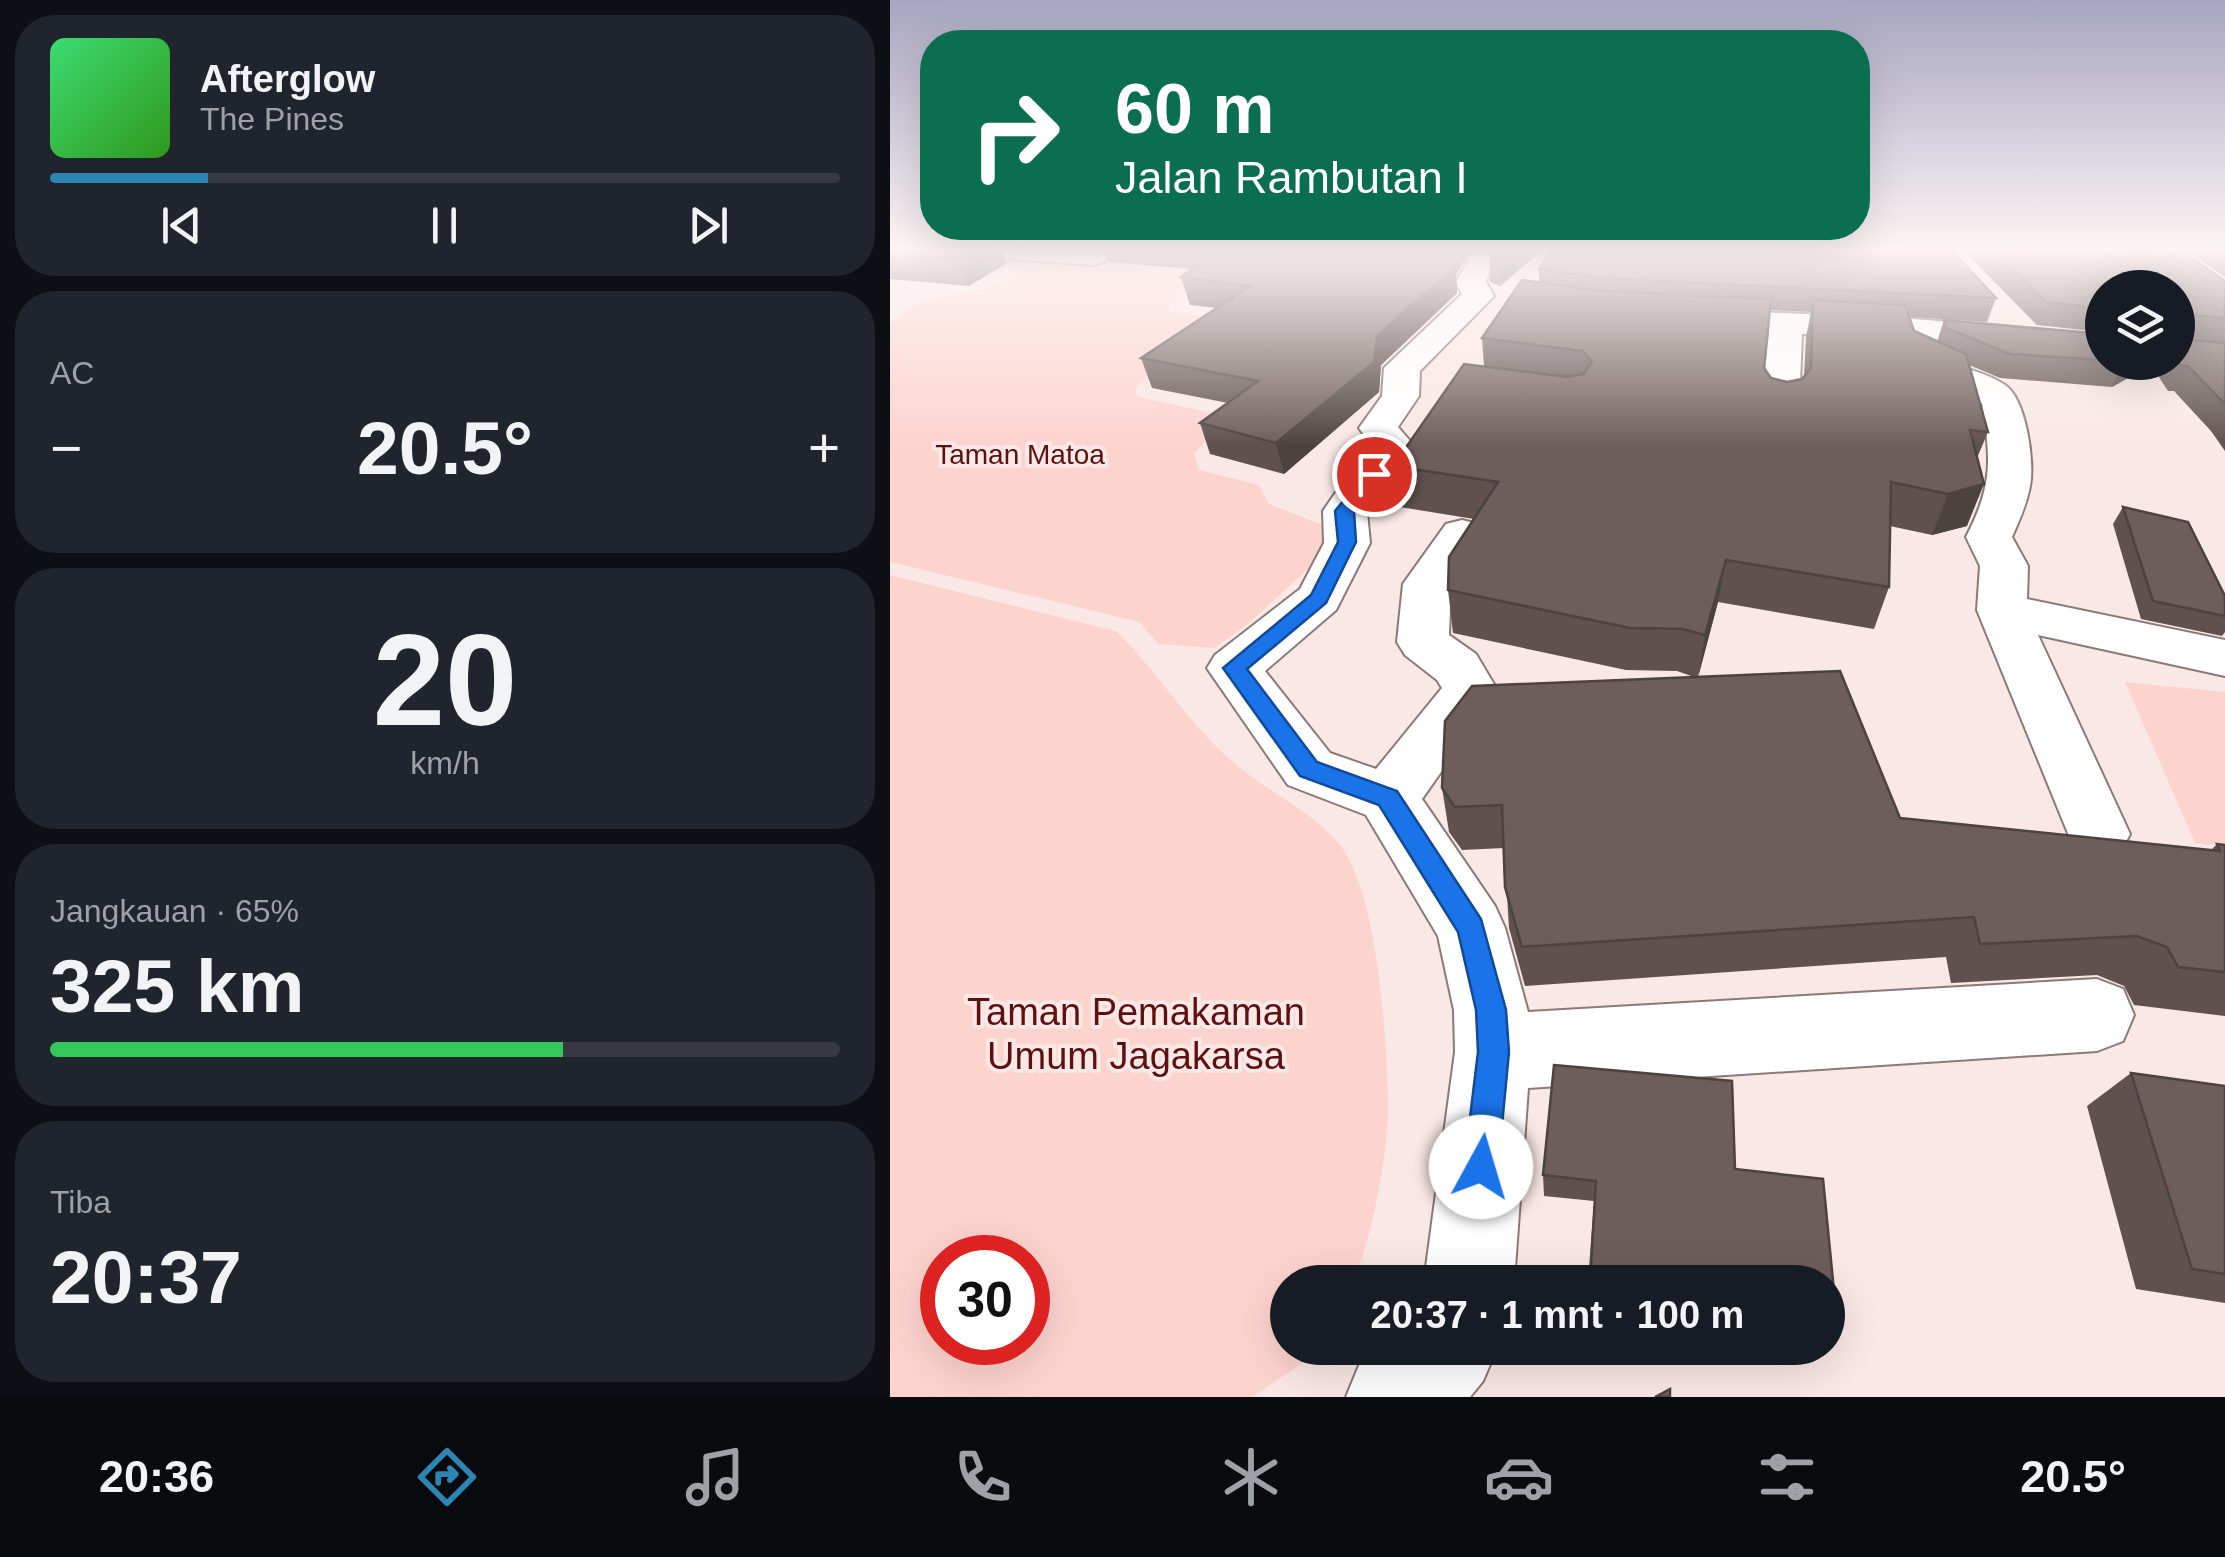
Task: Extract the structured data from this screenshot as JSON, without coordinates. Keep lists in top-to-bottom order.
{
  "parks": ["Taman Matoa", "Taman Pemakaman Umum Jagakarsa"],
  "page": {
    "turn": ["60 m", "Jalan Rambutan I"],
    "song": ["Afterglow", "The Pines"],
    "tile": [
      "AC",
      ["20", "km/h"],
      ["Jangkauan · 65%", "325 km"],
      ["Tiba", "20:37"]
    ],
    "heat": ["−", "20.5°", "+"],
    "limit": "30",
    "trip": "20:37 · 1 mnt · 100 m",
    "tabs": ["20:36", "20.5°"]
  }
}
